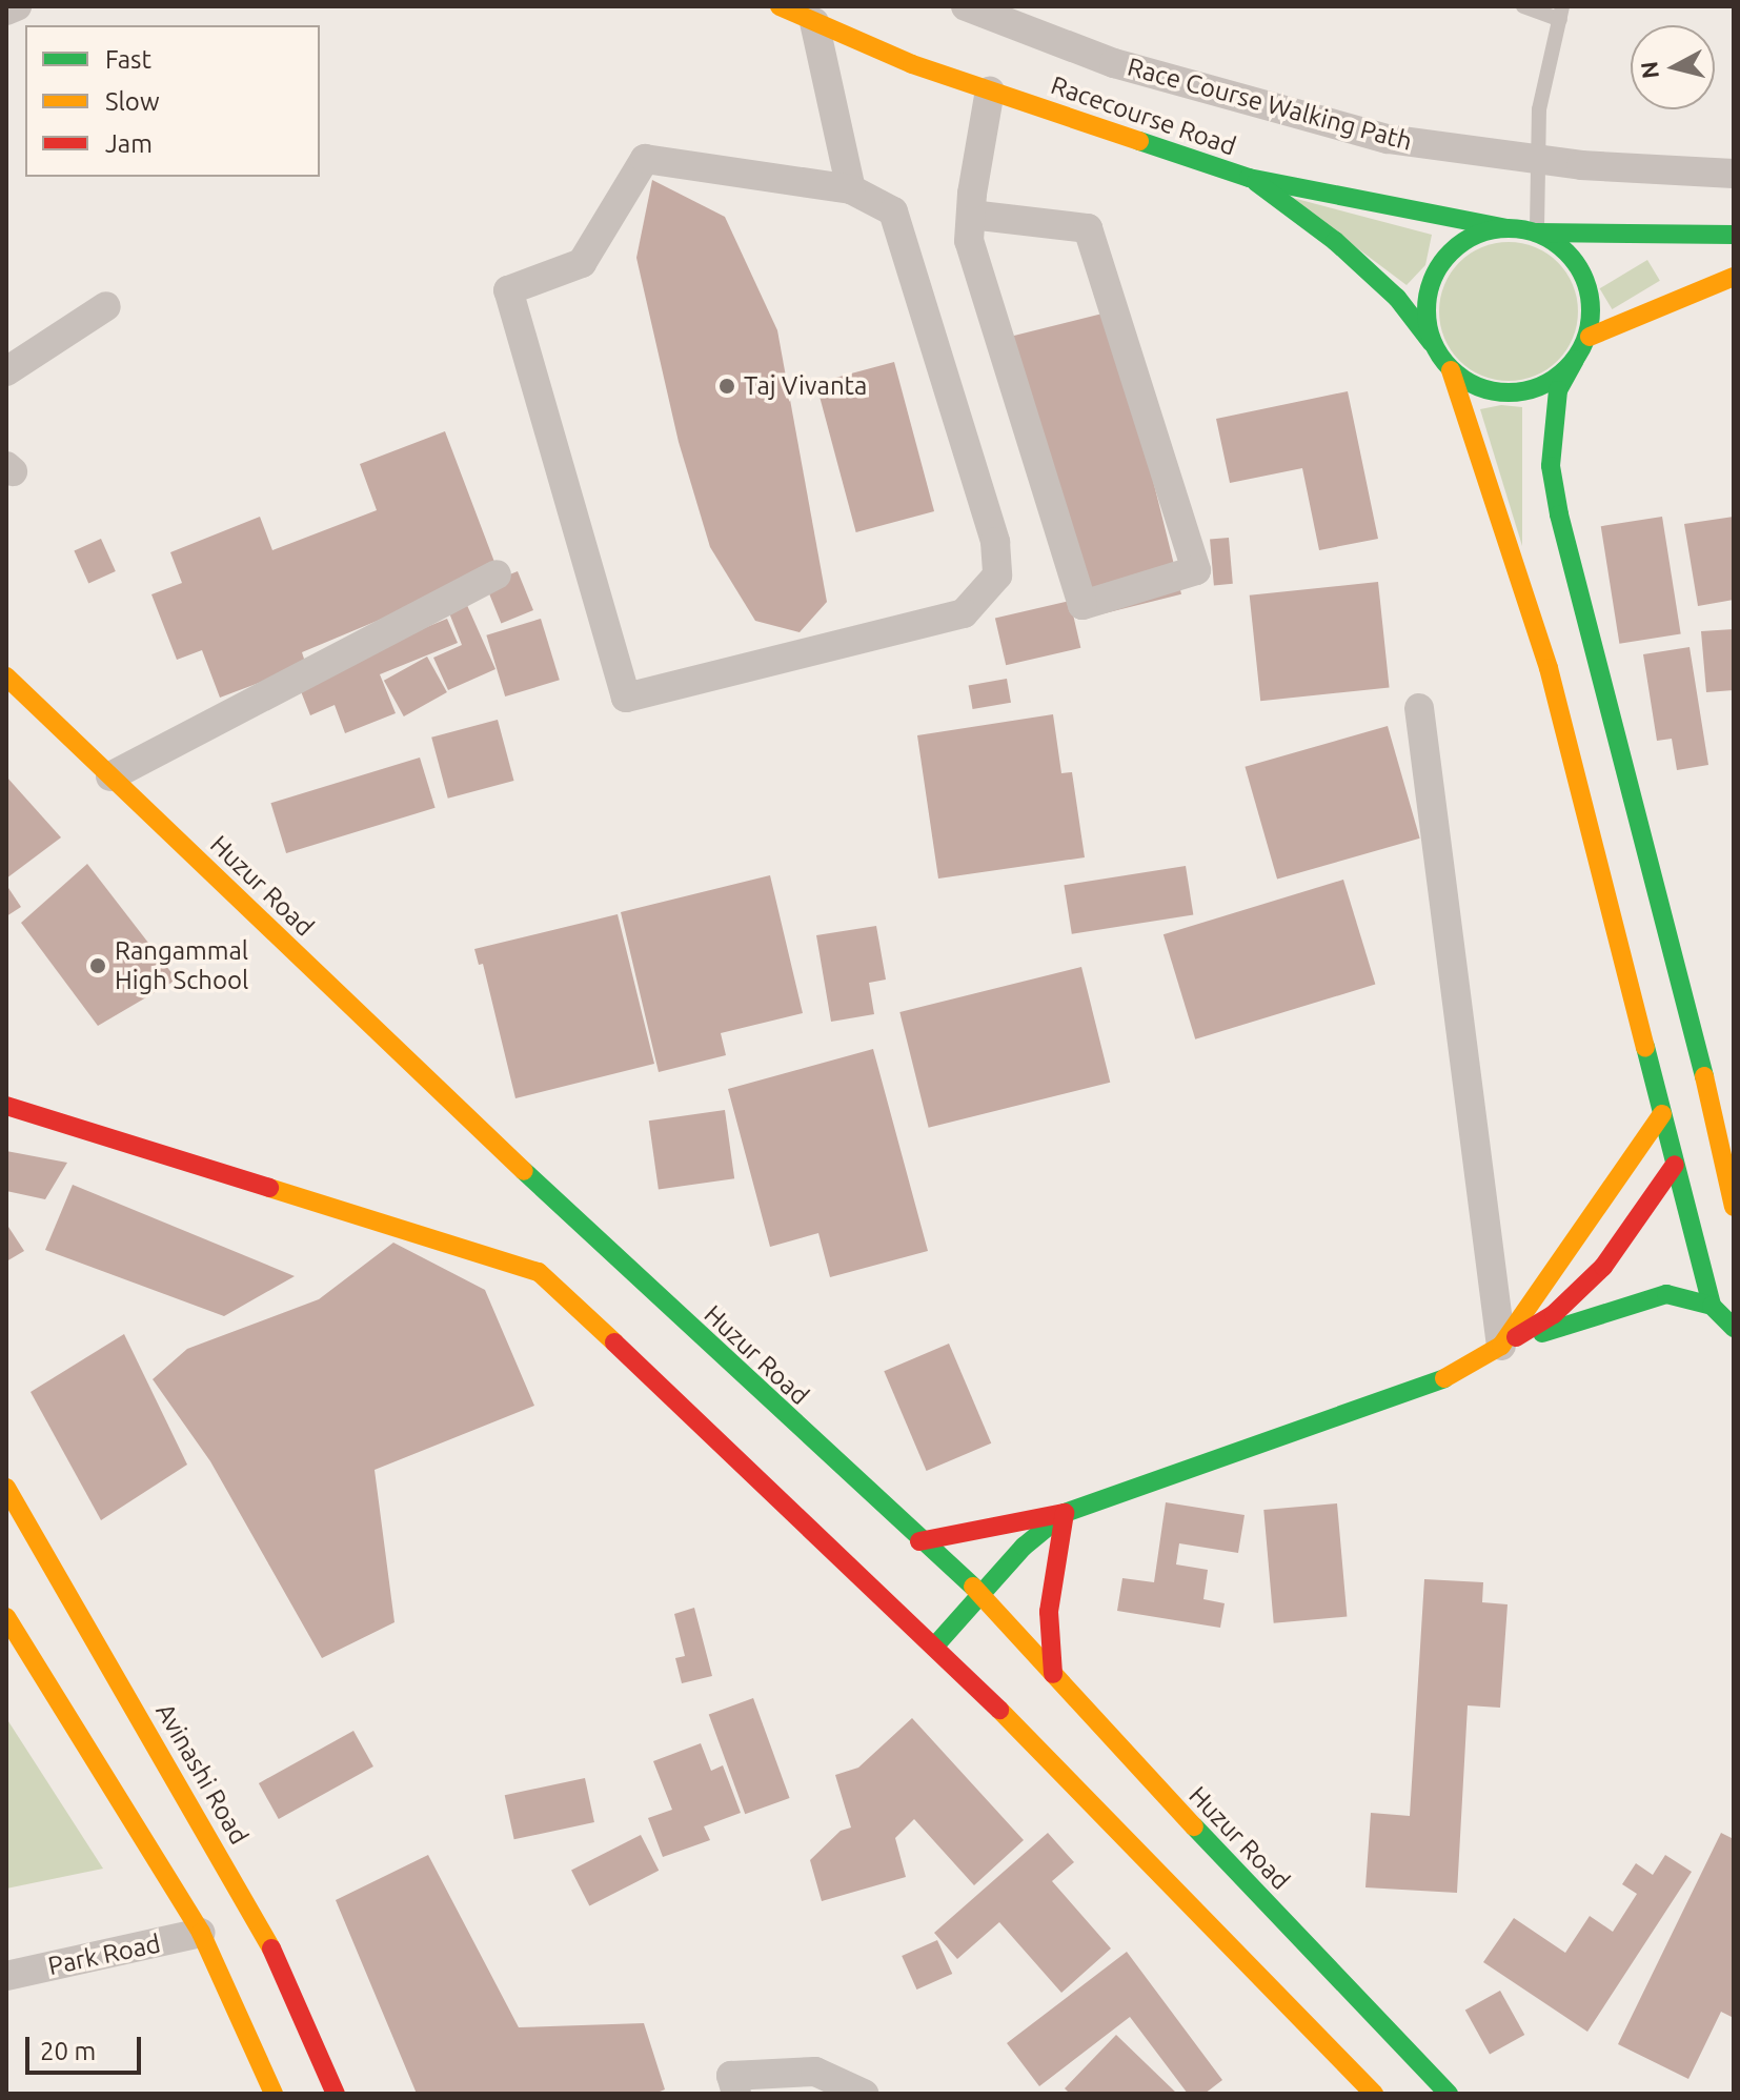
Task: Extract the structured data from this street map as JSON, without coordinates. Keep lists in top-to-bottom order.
{
  "streets": {
    "main road": ["Racecourse Road", "Huzur Road", "Avinashi Road"],
    "street": ["Race Course Walking Path", "Park Road"]
  },
  "places": ["Taj Vivanta", "Rangammal High School"],
  "legend": ["Fast", "Slow", "Jam"],
  "scale_bar": "20 m",
  "north": "left"
}
